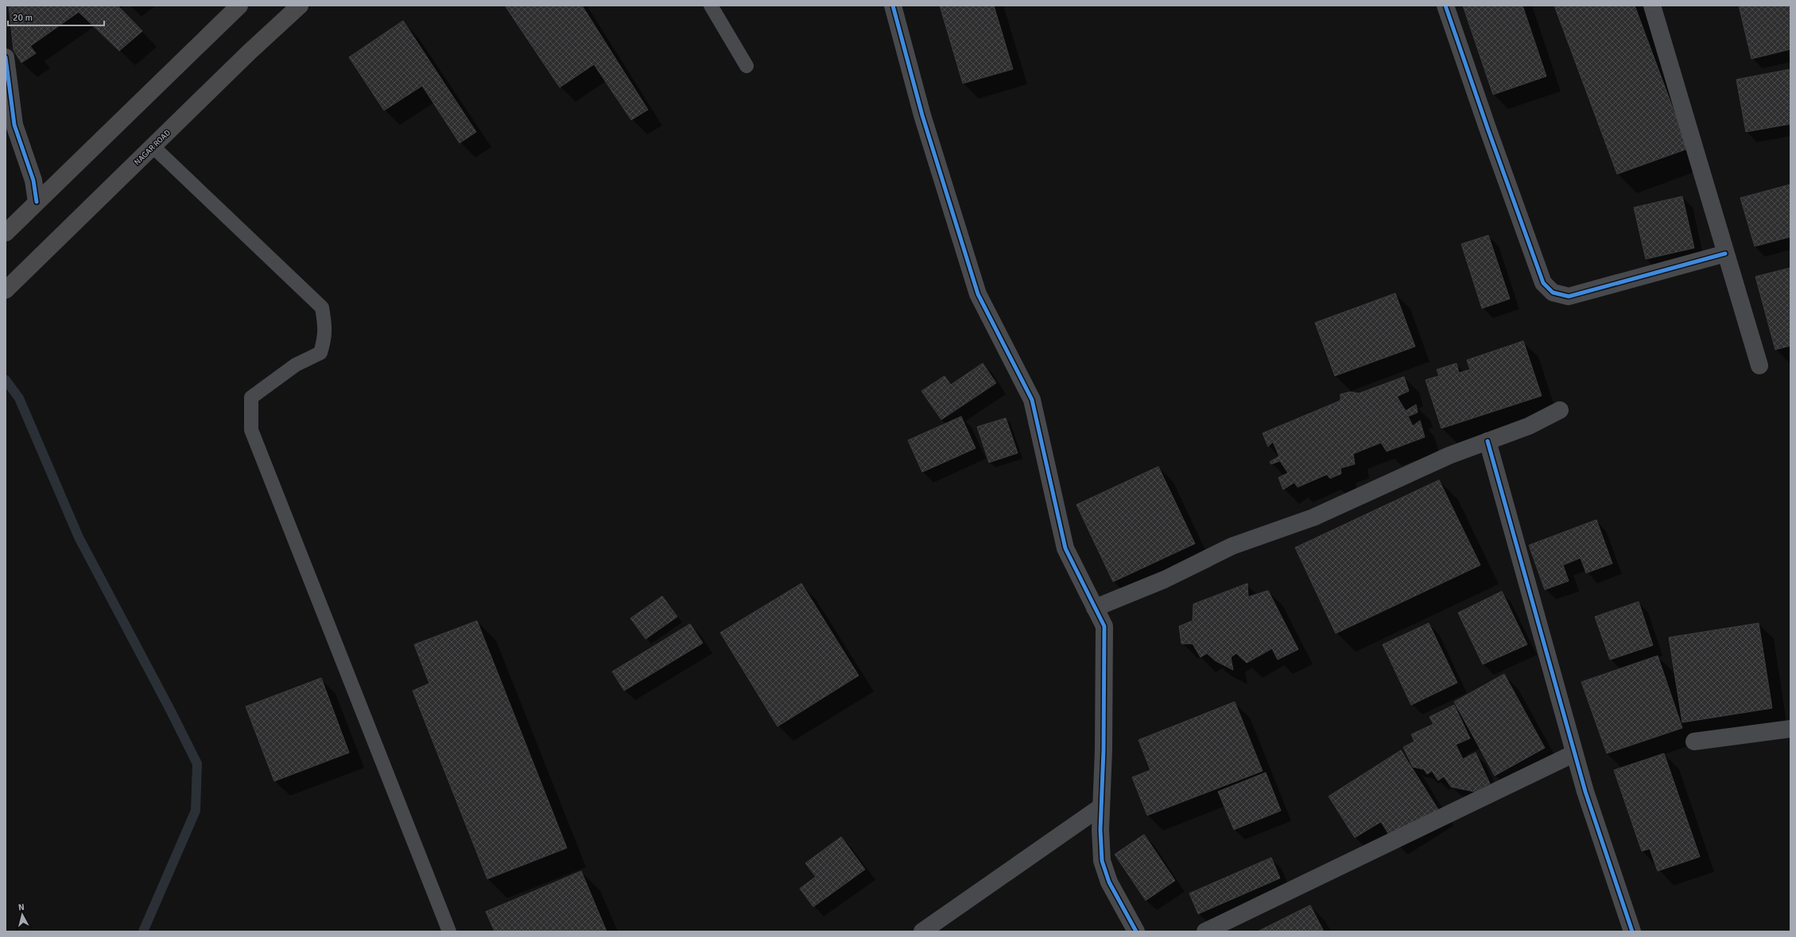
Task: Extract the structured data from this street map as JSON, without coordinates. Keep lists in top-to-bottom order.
{
  "streets": {
    "highway": ["NAGAR ROAD"]
  },
  "scale_bar": "20 m",
  "north": "top"
}
